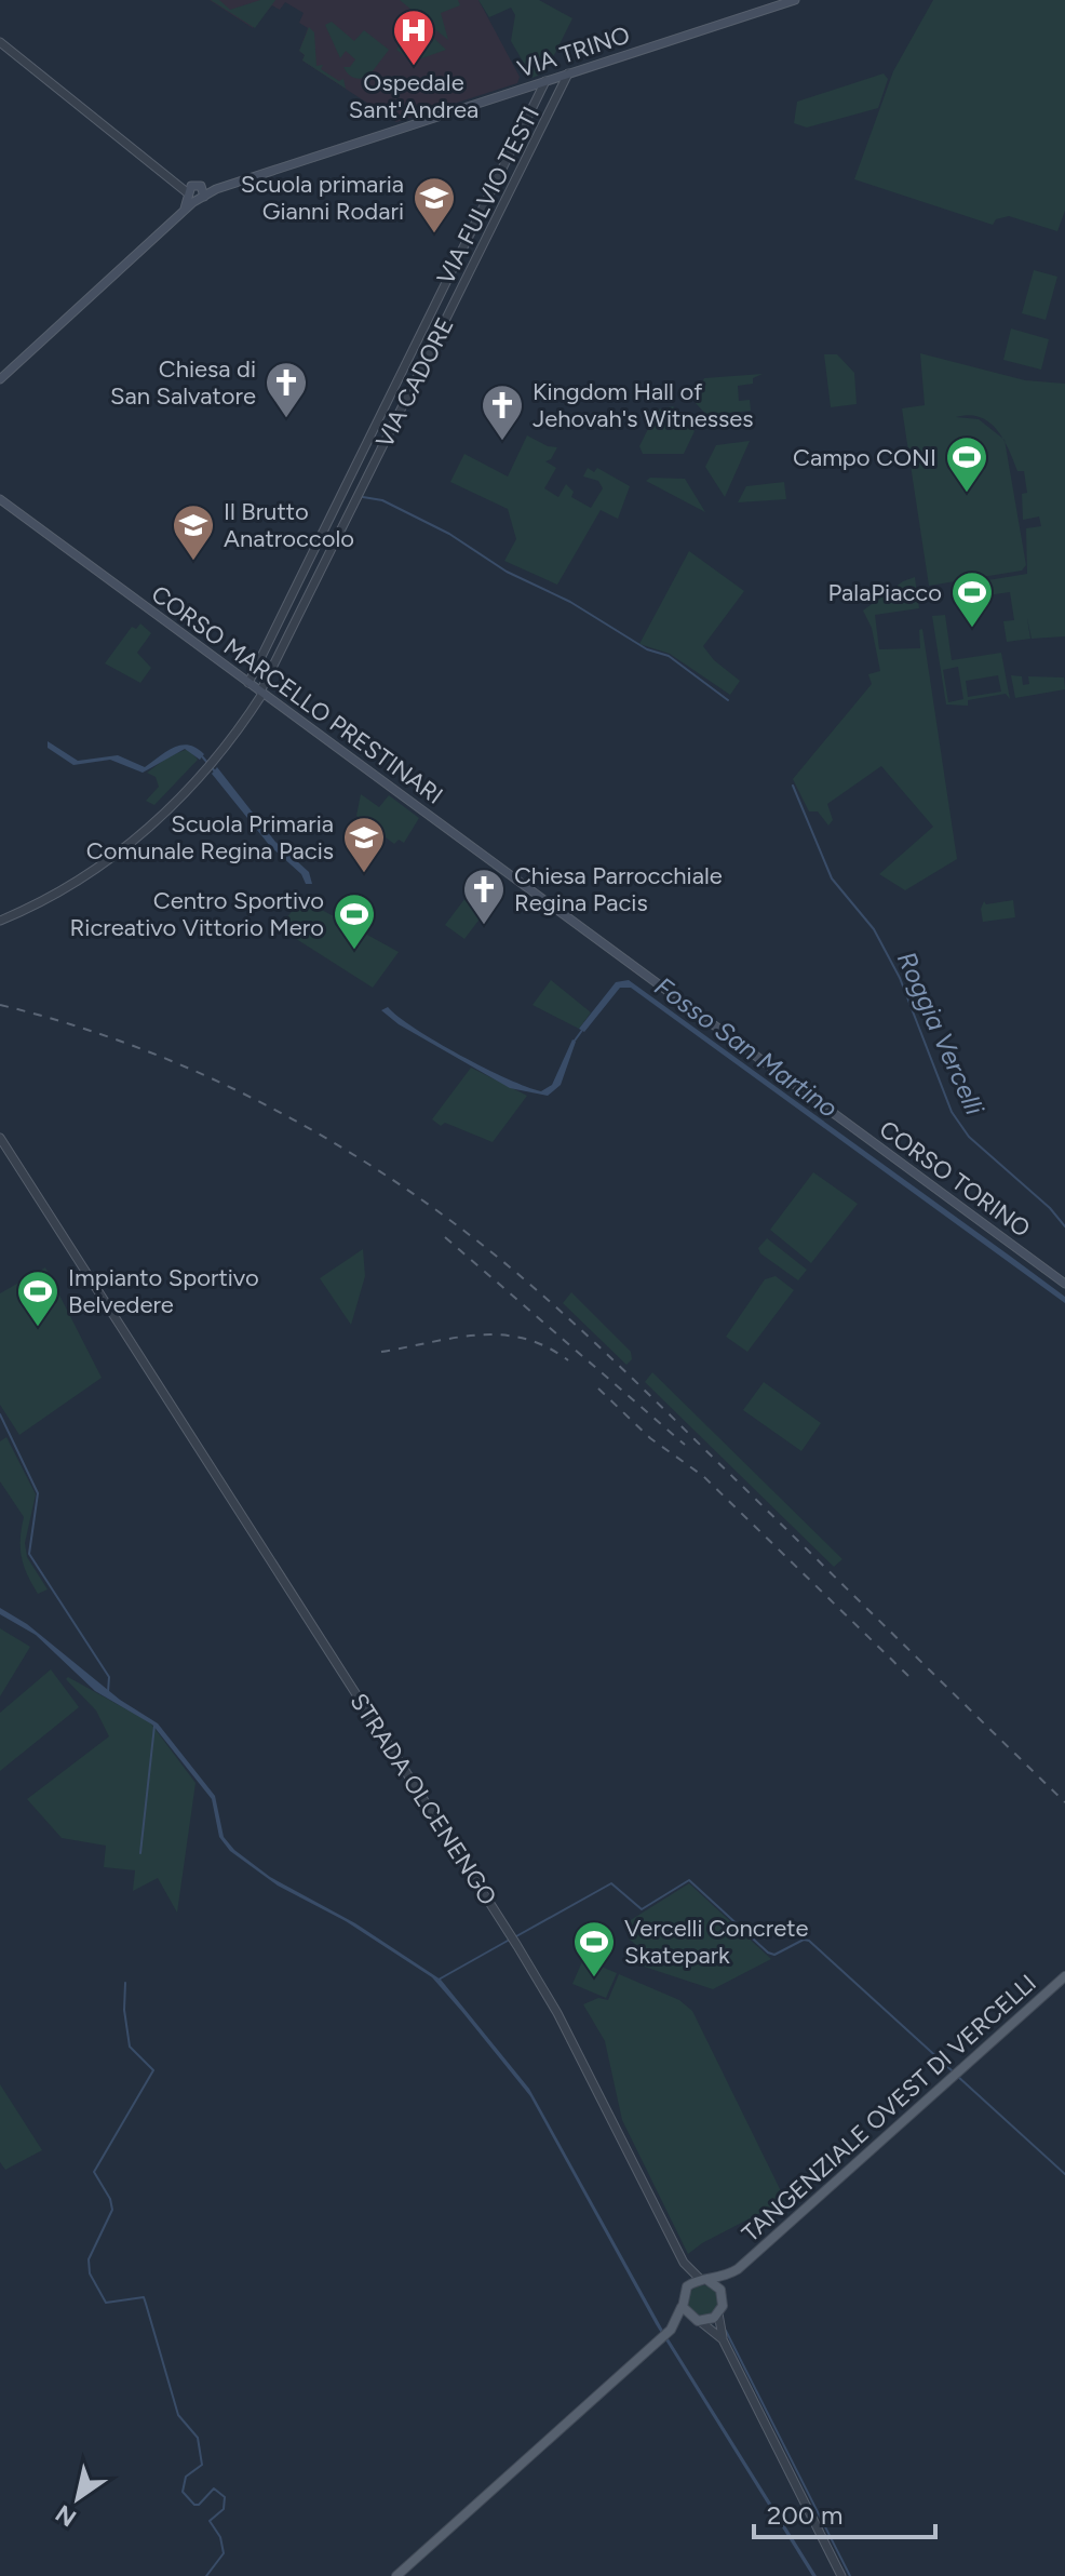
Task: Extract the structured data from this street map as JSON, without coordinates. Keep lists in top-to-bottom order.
{
  "streets": {
    "main road": [
      "VIA TRINO",
      "CORSO MARCELLO PRESTINARI",
      "CORSO TORINO",
      "TANGENZIALE OVEST DI VERCELLI"
    ],
    "street": ["VIA FULVIO TESTI", "VIA CADORE", "STRADA OLCENENGO"]
  },
  "crossings": [
    ["VIA TRINO", "VIA FULVIO TESTI"],
    ["VIA TRINO", "VIA CADORE"],
    ["VIA FULVIO TESTI", "CORSO MARCELLO PRESTINARI"],
    ["VIA CADORE", "CORSO MARCELLO PRESTINARI"],
    ["CORSO MARCELLO PRESTINARI", "CORSO TORINO"],
    ["STRADA OLCENENGO", "TANGENZIALE OVEST DI VERCELLI"]
  ],
  "water": ["Roggia Vercelli", "Fosso San Martino"],
  "places": {
    "hospital": ["Ospedale Sant'Andrea"],
    "school or university": ["Scuola primaria Gianni Rodari", "Il Brutto Anatroccolo", "Scuola Primaria Comunale Regina Pacis"],
    "church": ["Chiesa di San Salvatore", "Kingdom Hall of Jehovah's Witnesses", "Chiesa Parrocchiale Regina Pacis"],
    "sports": [
      "Campo CONI",
      "PalaPiacco",
      "Centro Sportivo Ricreativo Vittorio Mero",
      "Impianto Sportivo Belvedere",
      "Vercelli Concrete Skatepark"
    ]
  },
  "scale_bar": "200 m",
  "north": "bottom left"
}
